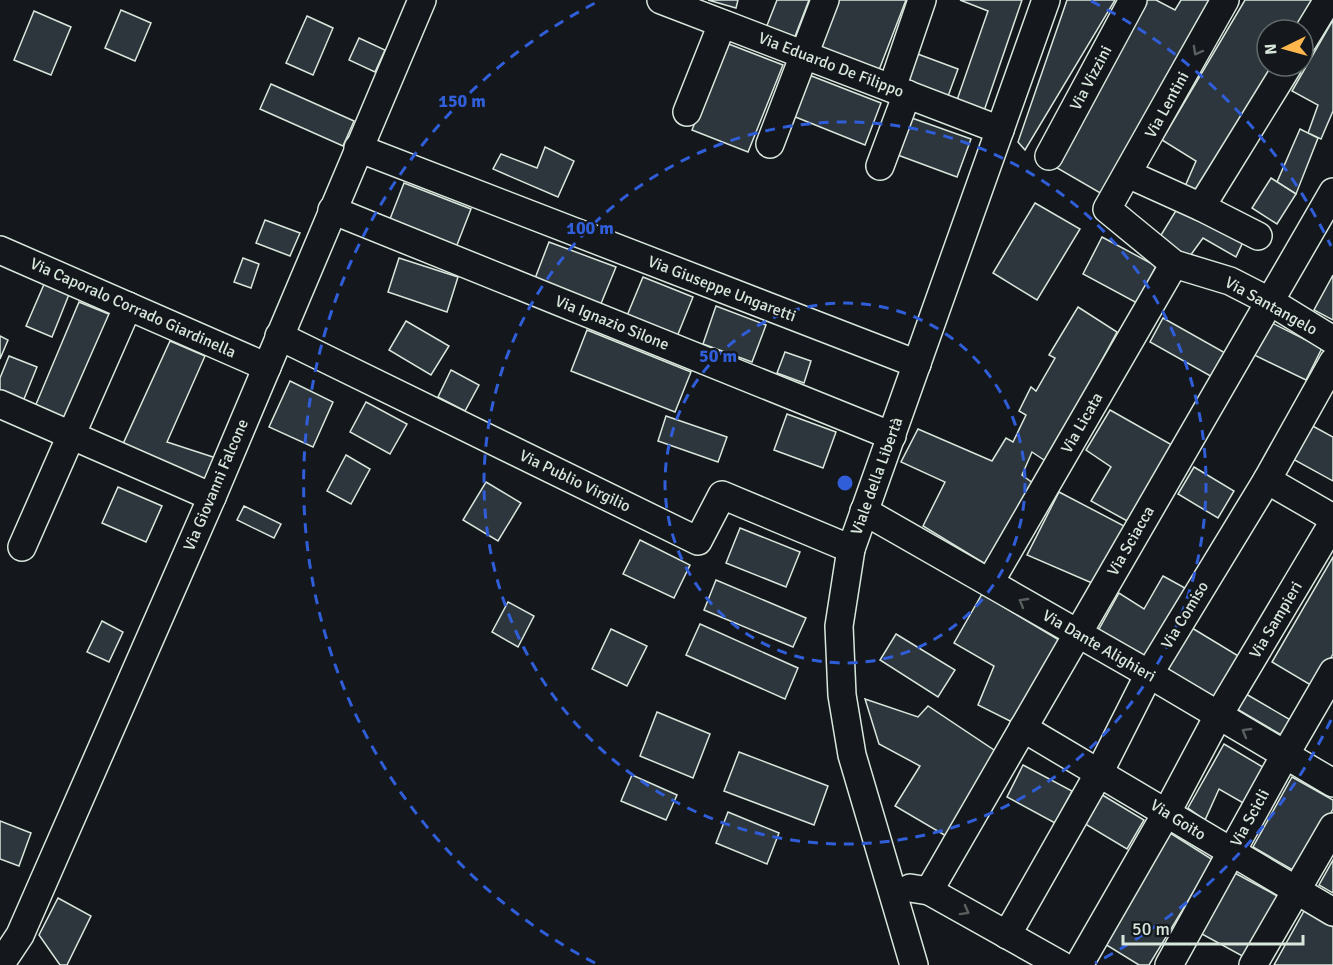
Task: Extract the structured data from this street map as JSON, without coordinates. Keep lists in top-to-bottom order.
{
  "streets": {
    "street": [
      "Via Eduardo De Filippo",
      "Via Vizzini",
      "Via Lentini",
      "Via Giuseppe Ungaretti",
      "Via Santangelo",
      "Via Caporalo Corrado Giardinella",
      "Via Ignazio Silone",
      "Via Licata",
      "Viale della Libertà",
      "Via Publio Virgilio",
      "Via Giovanni Falcone",
      "Via Sciacca",
      "Via Comiso",
      "Via Sampieri",
      "Via Dante Alighieri",
      "Via Scicli",
      "Via Goito"
    ]
  },
  "crossings": [
    ["Via Eduardo De Filippo", "Viale della Libertà"],
    ["Via Lentini", "Via Santangelo"],
    ["Via Lentini", "Via Licata"],
    ["Via Giuseppe Ungaretti", "Viale della Libertà"],
    ["Via Giuseppe Ungaretti", "Via Giovanni Falcone"],
    ["Via Santangelo", "Via Licata"],
    ["Via Santangelo", "Via Sciacca"],
    ["Via Caporalo Corrado Giardinella", "Via Giovanni Falcone"],
    ["Via Ignazio Silone", "Viale della Libertà"],
    ["Via Ignazio Silone", "Via Giovanni Falcone"],
    ["Via Licata", "Via Dante Alighieri"],
    ["Viale della Libertà", "Via Publio Virgilio"],
    ["Viale della Libertà", "Via Dante Alighieri"],
    ["Via Publio Virgilio", "Via Giovanni Falcone"],
    ["Via Sciacca", "Via Dante Alighieri"],
    ["Via Sciacca", "Via Goito"],
    ["Via Comiso", "Via Dante Alighieri"],
    ["Via Comiso", "Via Goito"],
    ["Via Sampieri", "Via Dante Alighieri"],
    ["Via Sampieri", "Via Goito"],
    ["Via Dante Alighieri", "Via Scicli"],
    ["Via Scicli", "Via Goito"]
  ],
  "scale_bar": "50 m",
  "north": "left",
  "rings": ["150 m", "100 m", "50 m"]
}
